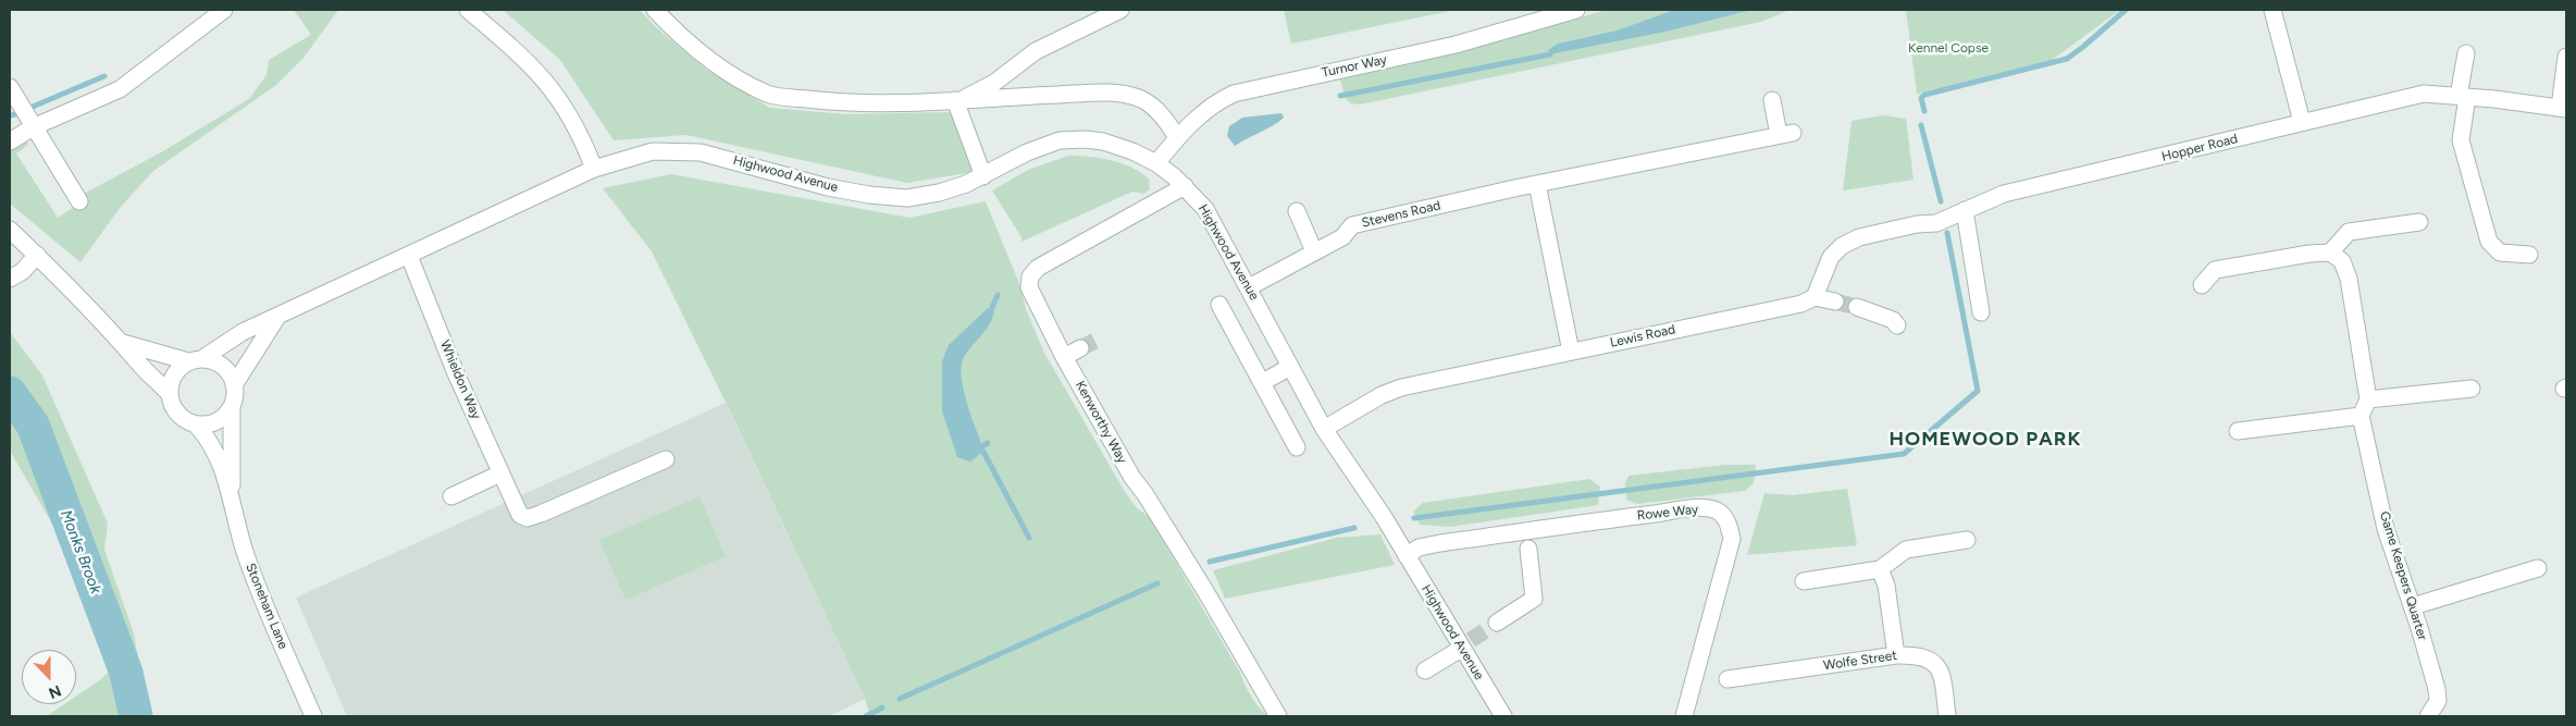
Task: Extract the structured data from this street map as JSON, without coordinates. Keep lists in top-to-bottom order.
{
  "streets": {
    "street": [
      "Turnor Way",
      "Hopper Road",
      "Highwood Avenue",
      "Stevens Road",
      "Lewis Road",
      "Whieldon Way",
      "Kenworthy Way",
      "Rowe Way",
      "Game Keepers Quarter",
      "Stoneham Lane",
      "Wolfe Street"
    ]
  },
  "crossings": [
    ["Turnor Way", "Highwood Avenue"],
    ["Hopper Road", "Lewis Road"],
    ["Highwood Avenue", "Stevens Road"],
    ["Highwood Avenue", "Lewis Road"],
    ["Highwood Avenue", "Whieldon Way"],
    ["Highwood Avenue", "Kenworthy Way"],
    ["Highwood Avenue", "Rowe Way"],
    ["Highwood Avenue", "Stoneham Lane"]
  ],
  "districts": ["HOMEWOOD PARK"],
  "water": ["Monks Brook"],
  "parks": ["Kennel Copse"],
  "north": "bottom"
}
